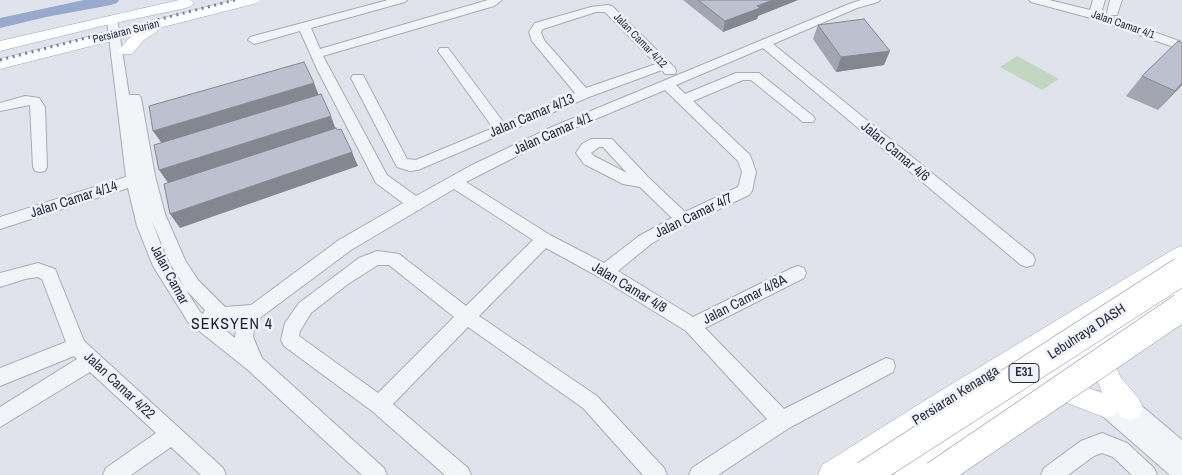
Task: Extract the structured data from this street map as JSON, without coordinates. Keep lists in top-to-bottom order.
{
  "streets": {
    "highway": ["Lebuhraya DASH", "E31"],
    "main road": ["Persiaran Surian", "Persiaran Kenanga"],
    "street": [
      "Jalan Camar 4/1",
      "Jalan Camar 4/12",
      "Jalan Camar 4/13",
      "Jalan Camar 4/6",
      "Jalan Camar 4/14",
      "Jalan Camar 4/7",
      "Jalan Camar",
      "Jalan Camar 4/8",
      "Jalan Camar 4/8A",
      "Jalan Camar 4/22"
    ]
  },
  "crossings": [
    ["Jalan Camar 4/1", "Jalan Camar 4/12"],
    ["Jalan Camar 4/1", "Jalan Camar 4/6"],
    ["Jalan Camar 4/1", "Jalan Camar 4/7"],
    ["Jalan Camar 4/1", "Jalan Camar"],
    ["Jalan Camar 4/1", "Jalan Camar 4/8"],
    ["Persiaran Surian", "Jalan Camar"],
    ["Jalan Camar 4/12", "Jalan Camar 4/13"],
    ["Jalan Camar 4/12", "Jalan Camar 4/7"],
    ["Jalan Camar 4/14", "Jalan Camar"],
    ["Jalan Camar 4/7", "Jalan Camar 4/8"],
    ["Jalan Camar 4/8", "Jalan Camar 4/8A"],
    ["Lebuhraya DASH", "Persiaran Kenanga"]
  ],
  "districts": ["SEKSYEN 4"]
}
